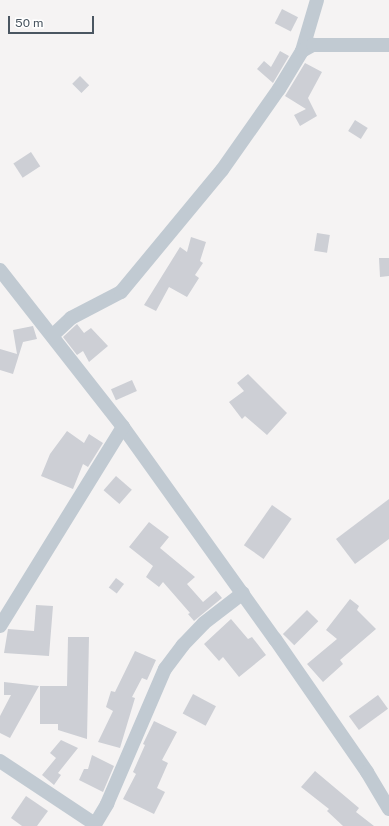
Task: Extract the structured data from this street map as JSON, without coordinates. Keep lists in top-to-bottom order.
{
  "scale_bar": "50 m"
}
